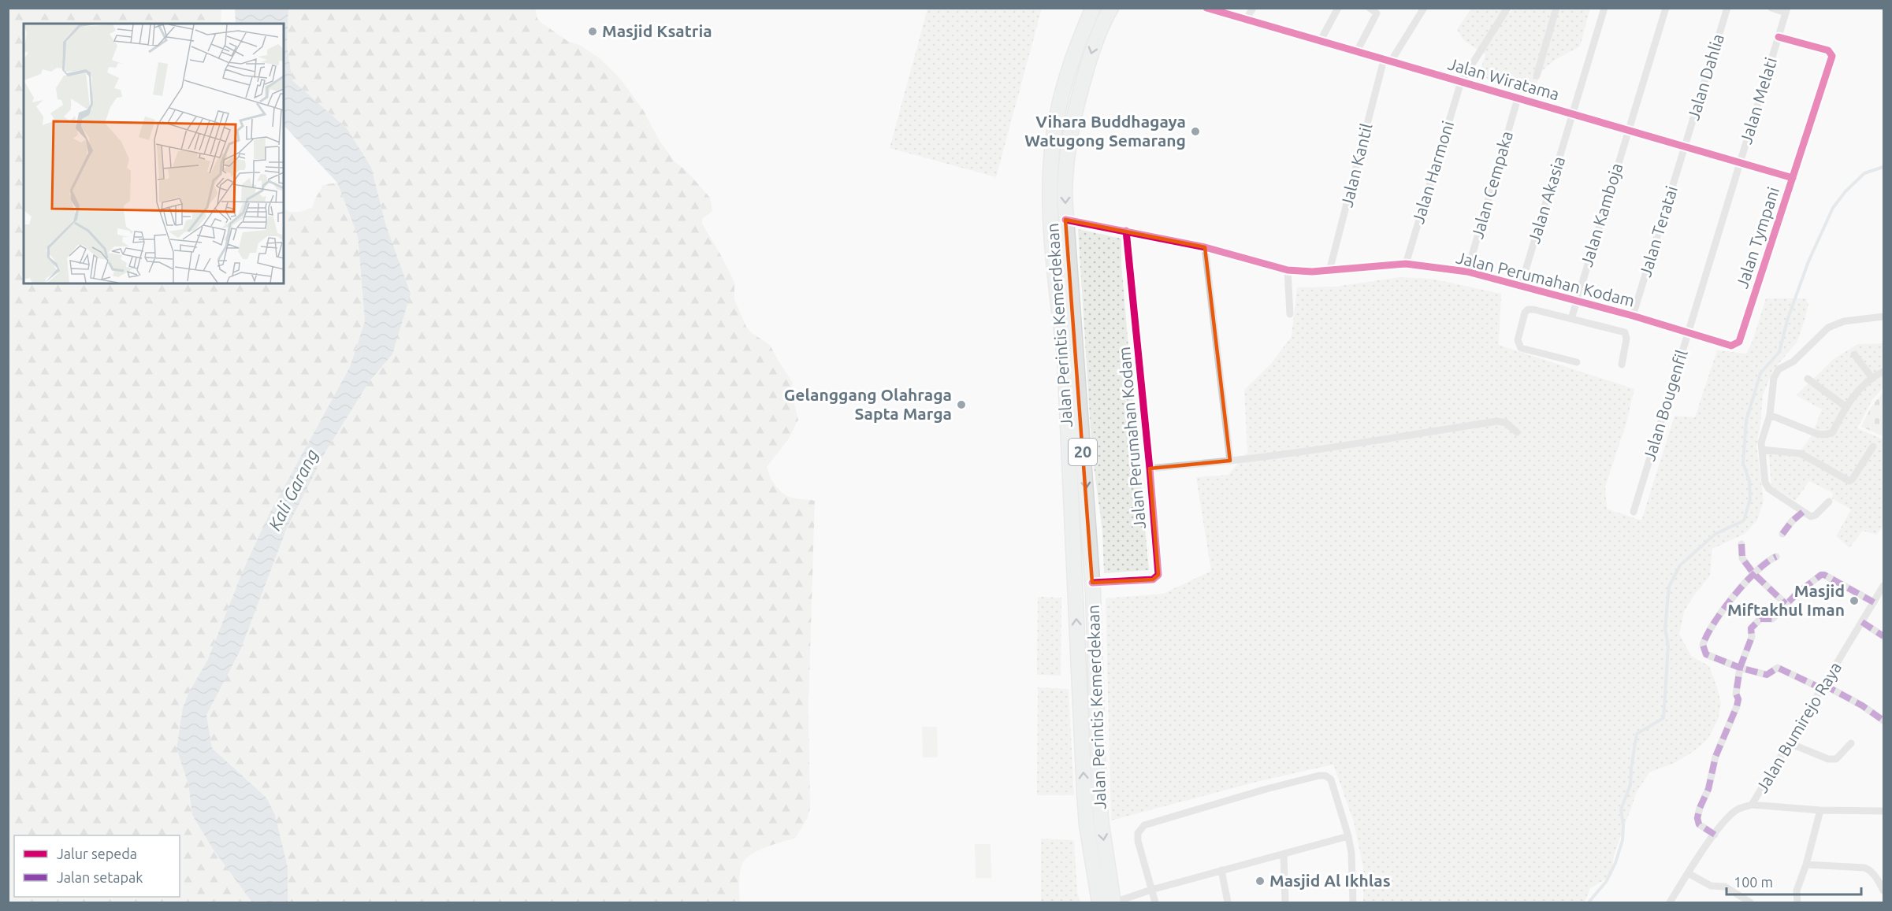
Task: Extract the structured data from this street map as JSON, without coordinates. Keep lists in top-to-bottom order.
{
  "streets": {
    "highway": ["Jalan Perintis Kemerdekaan", "20"],
    "street": [
      "Jalan Dahlia",
      "Jalan Wiratama",
      "Jalan Melati",
      "Jalan Kantil",
      "Jalan Harmoni",
      "Jalan Cempaka",
      "Jalan Akasia",
      "Jalan Kamboja",
      "Jalan Teratai",
      "Jalan Tympani",
      "Jalan Perumahan Kodam",
      "Jalan Bougenfil",
      "Jalan Bumirejo Raya"
    ]
  },
  "crossings": [
    ["Jalan Dahlia", "Jalan Wiratama"],
    ["Jalan Dahlia", "Jalan Teratai"],
    ["Jalan Wiratama", "Jalan Melati"],
    ["Jalan Wiratama", "Jalan Kantil"],
    ["Jalan Wiratama", "Jalan Harmoni"],
    ["Jalan Wiratama", "Jalan Cempaka"],
    ["Jalan Wiratama", "Jalan Akasia"],
    ["Jalan Wiratama", "Jalan Kamboja"],
    ["Jalan Wiratama", "Jalan Teratai"],
    ["Jalan Wiratama", "Jalan Tympani"],
    ["Jalan Wiratama", "Jalan Bougenfil"],
    ["Jalan Melati", "Jalan Tympani"],
    ["Jalan Melati", "Jalan Bougenfil"],
    ["Jalan Kantil", "Jalan Perumahan Kodam"],
    ["Jalan Harmoni", "Jalan Perumahan Kodam"],
    ["Jalan Cempaka", "Jalan Perumahan Kodam"],
    ["Jalan Akasia", "Jalan Perumahan Kodam"],
    ["Jalan Kamboja", "Jalan Perumahan Kodam"],
    ["Jalan Teratai", "Jalan Perumahan Kodam"],
    ["Jalan Tympani", "Jalan Perumahan Kodam"],
    ["Jalan Perumahan Kodam", "Jalan Perintis Kemerdekaan"],
    ["Jalan Perumahan Kodam", "Jalan Bougenfil"]
  ],
  "water": ["Kali Garang"],
  "places": [
    "Masjid Ksatria",
    "Vihara Buddhagaya Watugong Semarang",
    "Gelanggang Olahraga Sapta Marga",
    "Masjid Miftakhul Iman",
    "Masjid Al Ikhlas"
  ],
  "legend": ["Jalur sepeda", "Jalan setapak"],
  "scale_bar": "100 m"
}
